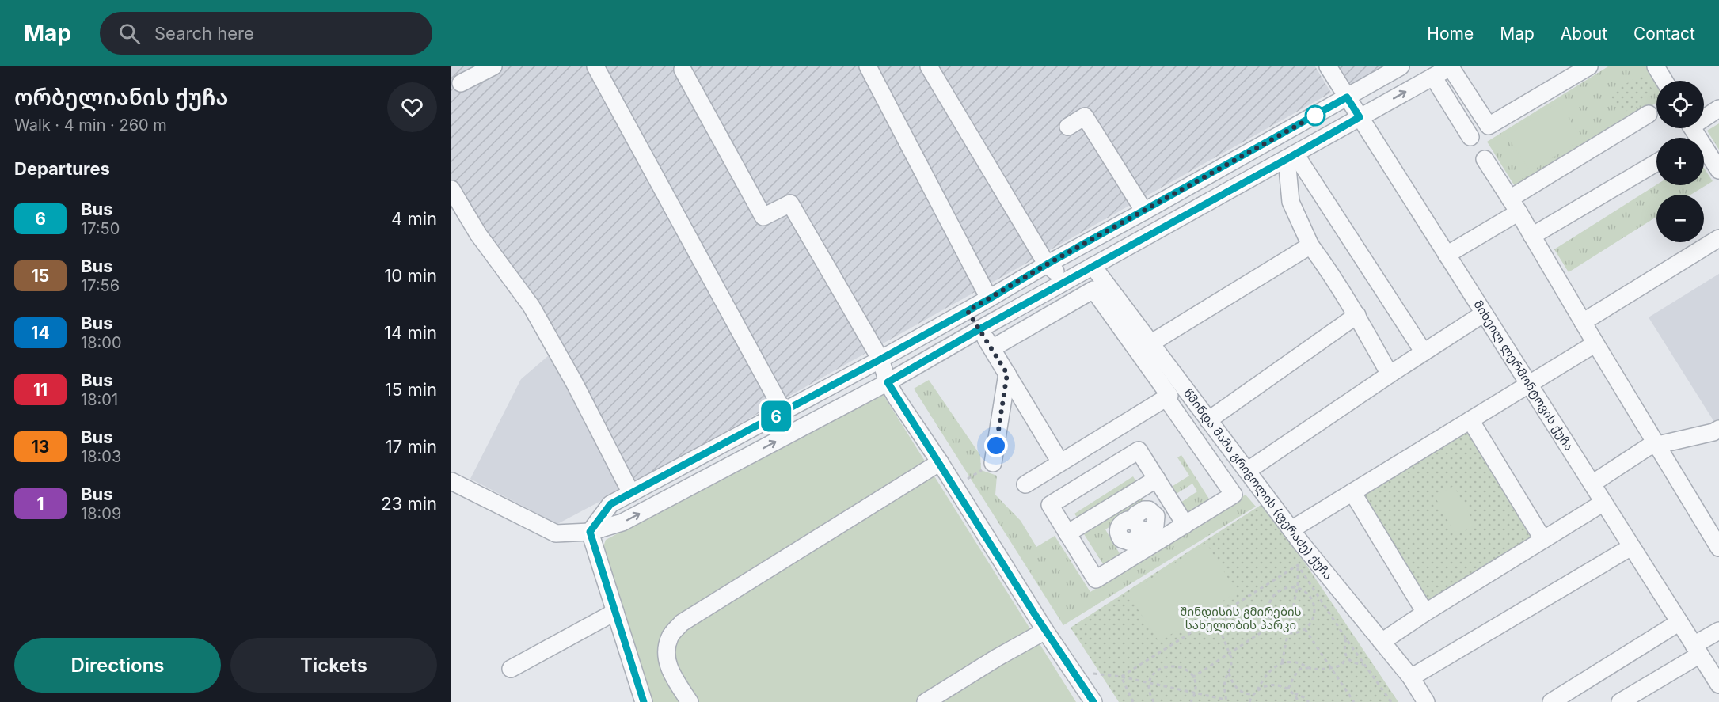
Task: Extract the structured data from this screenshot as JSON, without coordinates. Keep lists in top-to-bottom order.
{
  "streets": {
    "street": ["მიხეილ ლერმონტოვის ქუჩა", "წმინდა მამა გრიგოლის (ფერაძე) ქუჩა"]
  },
  "parks": ["შინდისის გმირების სახელობის პარკი"],
  "lines": ["bus line 6"],
  "page": {
    "header": "Map",
    "search": "Search here",
    "nav": [
      "Home",
      "Map",
      "About",
      "Contact"
    ],
    "heading": [
      ["ორბელიანის ქუჩა", "Walk · 4 min · 260 m"],
      "Departures"
    ],
    "on_map": "6",
    "map_buttons": ["+", "−"],
    "list": [
      {
        "mark": "6",
        "name": "Bus",
        "note": "17:50",
        "value": "4 min"
      },
      {
        "mark": "15",
        "name": "Bus",
        "note": "17:56",
        "value": "10 min"
      },
      {
        "mark": "14",
        "name": "Bus",
        "note": "18:00",
        "value": "14 min"
      },
      {
        "mark": "11",
        "name": "Bus",
        "note": "18:01",
        "value": "15 min"
      },
      {
        "mark": "13",
        "name": "Bus",
        "note": "18:03",
        "value": "17 min"
      },
      {
        "mark": "1",
        "name": "Bus",
        "note": "18:09",
        "value": "23 min"
      }
    ],
    "buttons": ["Directions", "Tickets"]
  }
}
